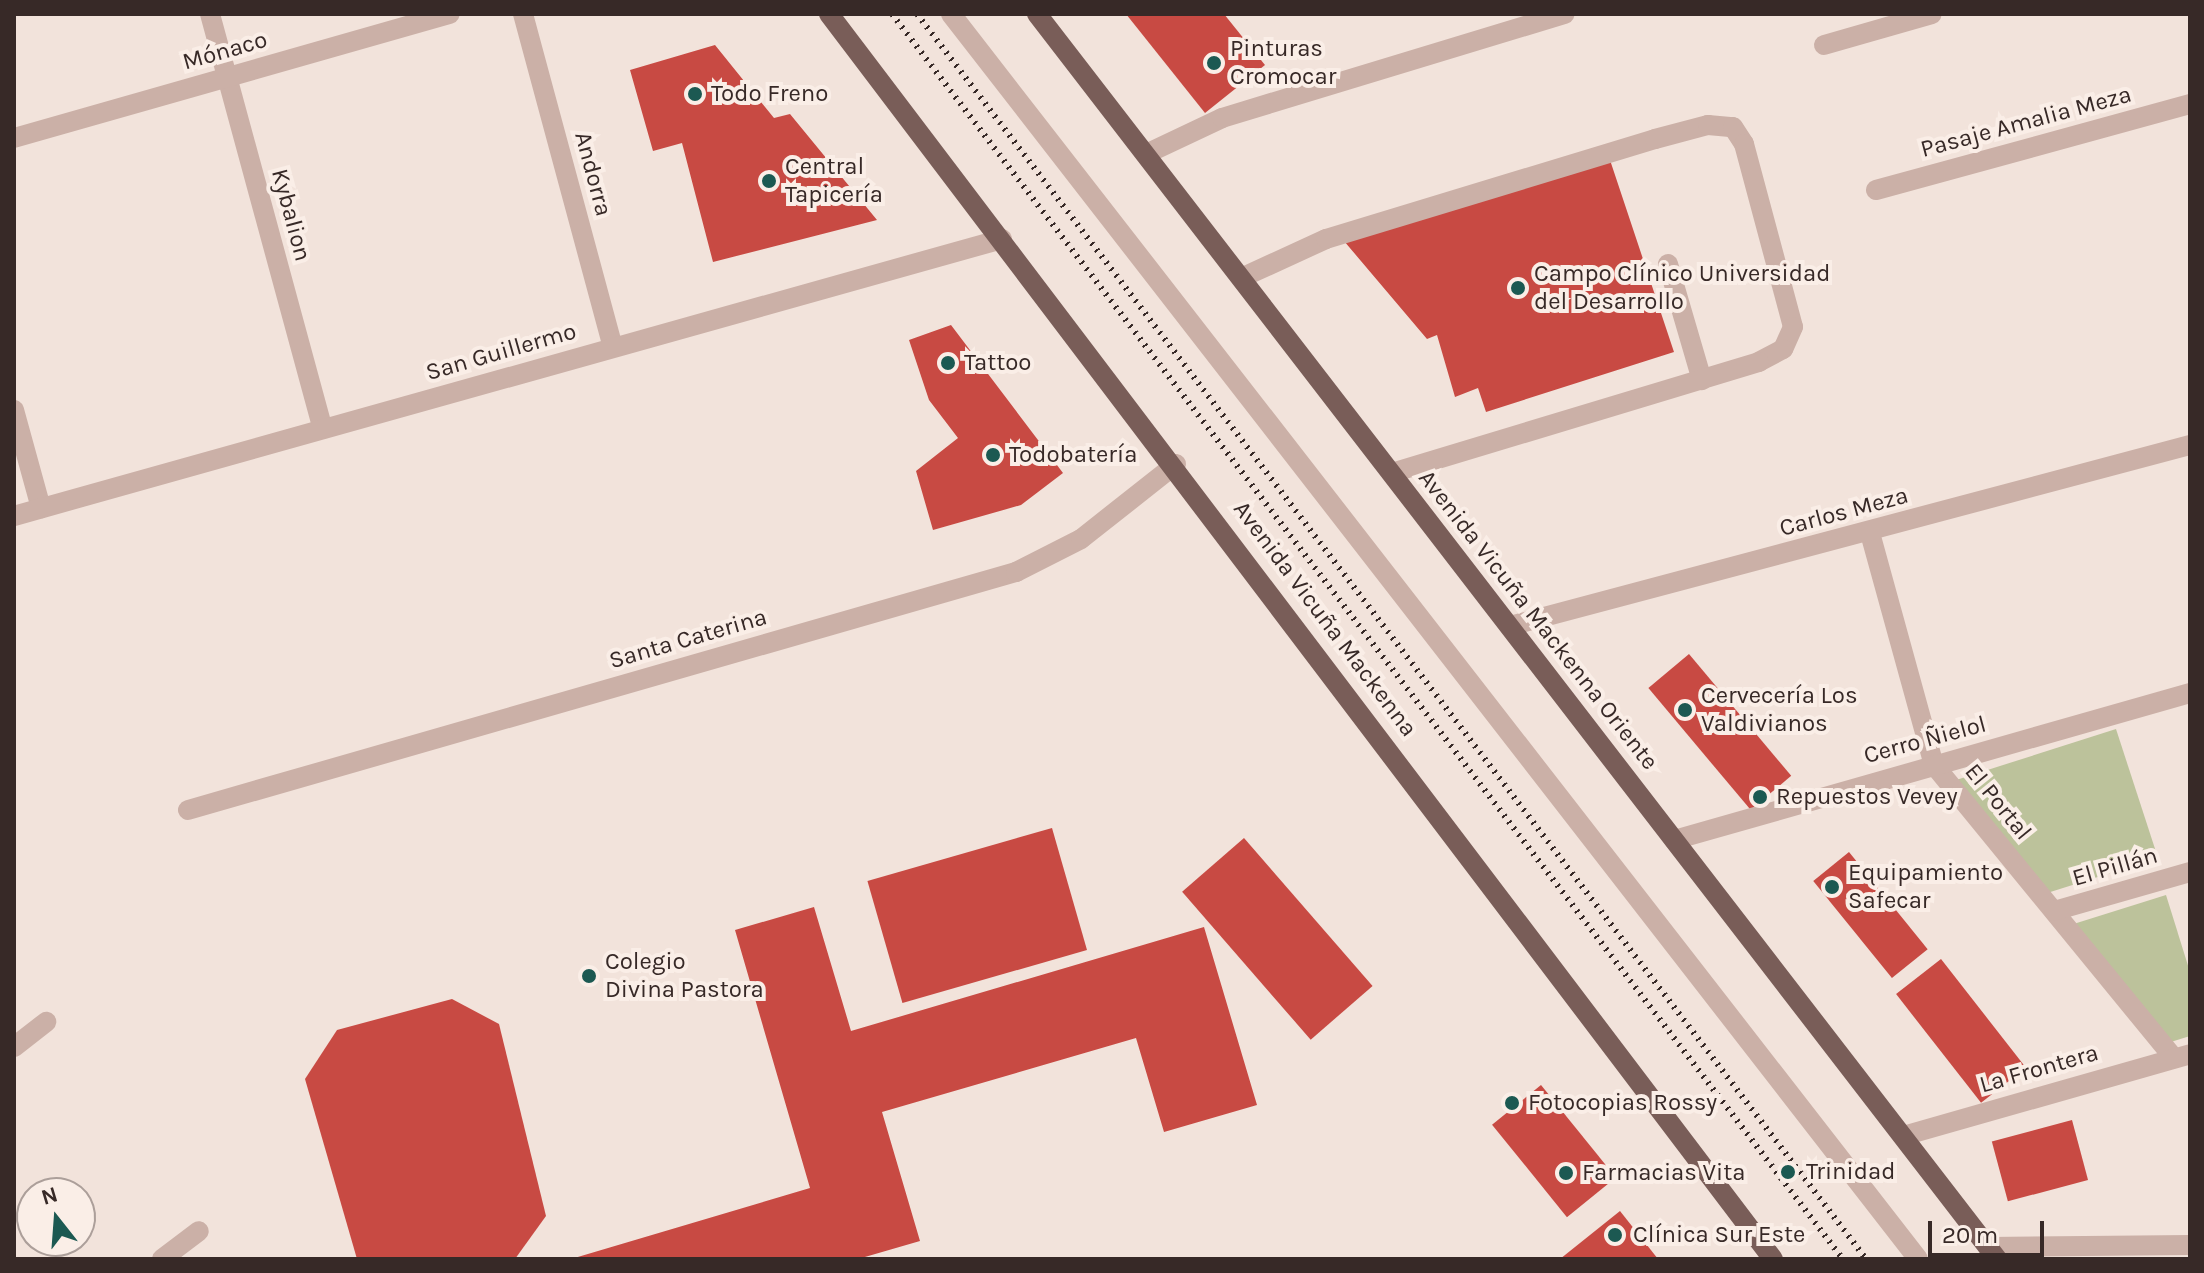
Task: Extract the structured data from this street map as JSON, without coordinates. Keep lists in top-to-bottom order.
{
  "streets": {
    "main road": ["Avenida Vicuña Mackenna", "Avenida Vicuña Mackenna Oriente"],
    "street": [
      "Mónaco",
      "Pasaje Amalia Meza",
      "Andorra",
      "Kybalion",
      "San Guillermo",
      "Carlos Meza",
      "Santa Caterina",
      "Cerro Ñielol",
      "El Portal",
      "El Pillán",
      "La Frontera"
    ]
  },
  "crossings": [
    ["Mónaco", "Kybalion"],
    ["Andorra", "San Guillermo"],
    ["Kybalion", "San Guillermo"],
    ["San Guillermo", "Avenida Vicuña Mackenna"],
    ["Carlos Meza", "Avenida Vicuña Mackenna Oriente"],
    ["Carlos Meza", "El Portal"],
    ["Avenida Vicuña Mackenna", "Santa Caterina"],
    ["Avenida Vicuña Mackenna Oriente", "Cerro Ñielol"],
    ["Avenida Vicuña Mackenna Oriente", "La Frontera"],
    ["Cerro Ñielol", "El Portal"],
    ["El Portal", "El Pillán"],
    ["El Portal", "La Frontera"]
  ],
  "places": [
    "Pinturas Cromocar",
    "Todo Freno",
    "Central Tapicería",
    "Campo Clínico Universidad del Desarrollo",
    "Tattoo",
    "Todobatería",
    "Cervecería Los Valdivianos",
    "Repuestos Vevey",
    "Equipamiento Safecar",
    "Colegio Divina Pastora",
    "Fotocopias Rossy",
    "Trinidad",
    "Farmacias Vita",
    "Clínica Sur Este"
  ],
  "scale_bar": "20 m",
  "north": "top"
}
